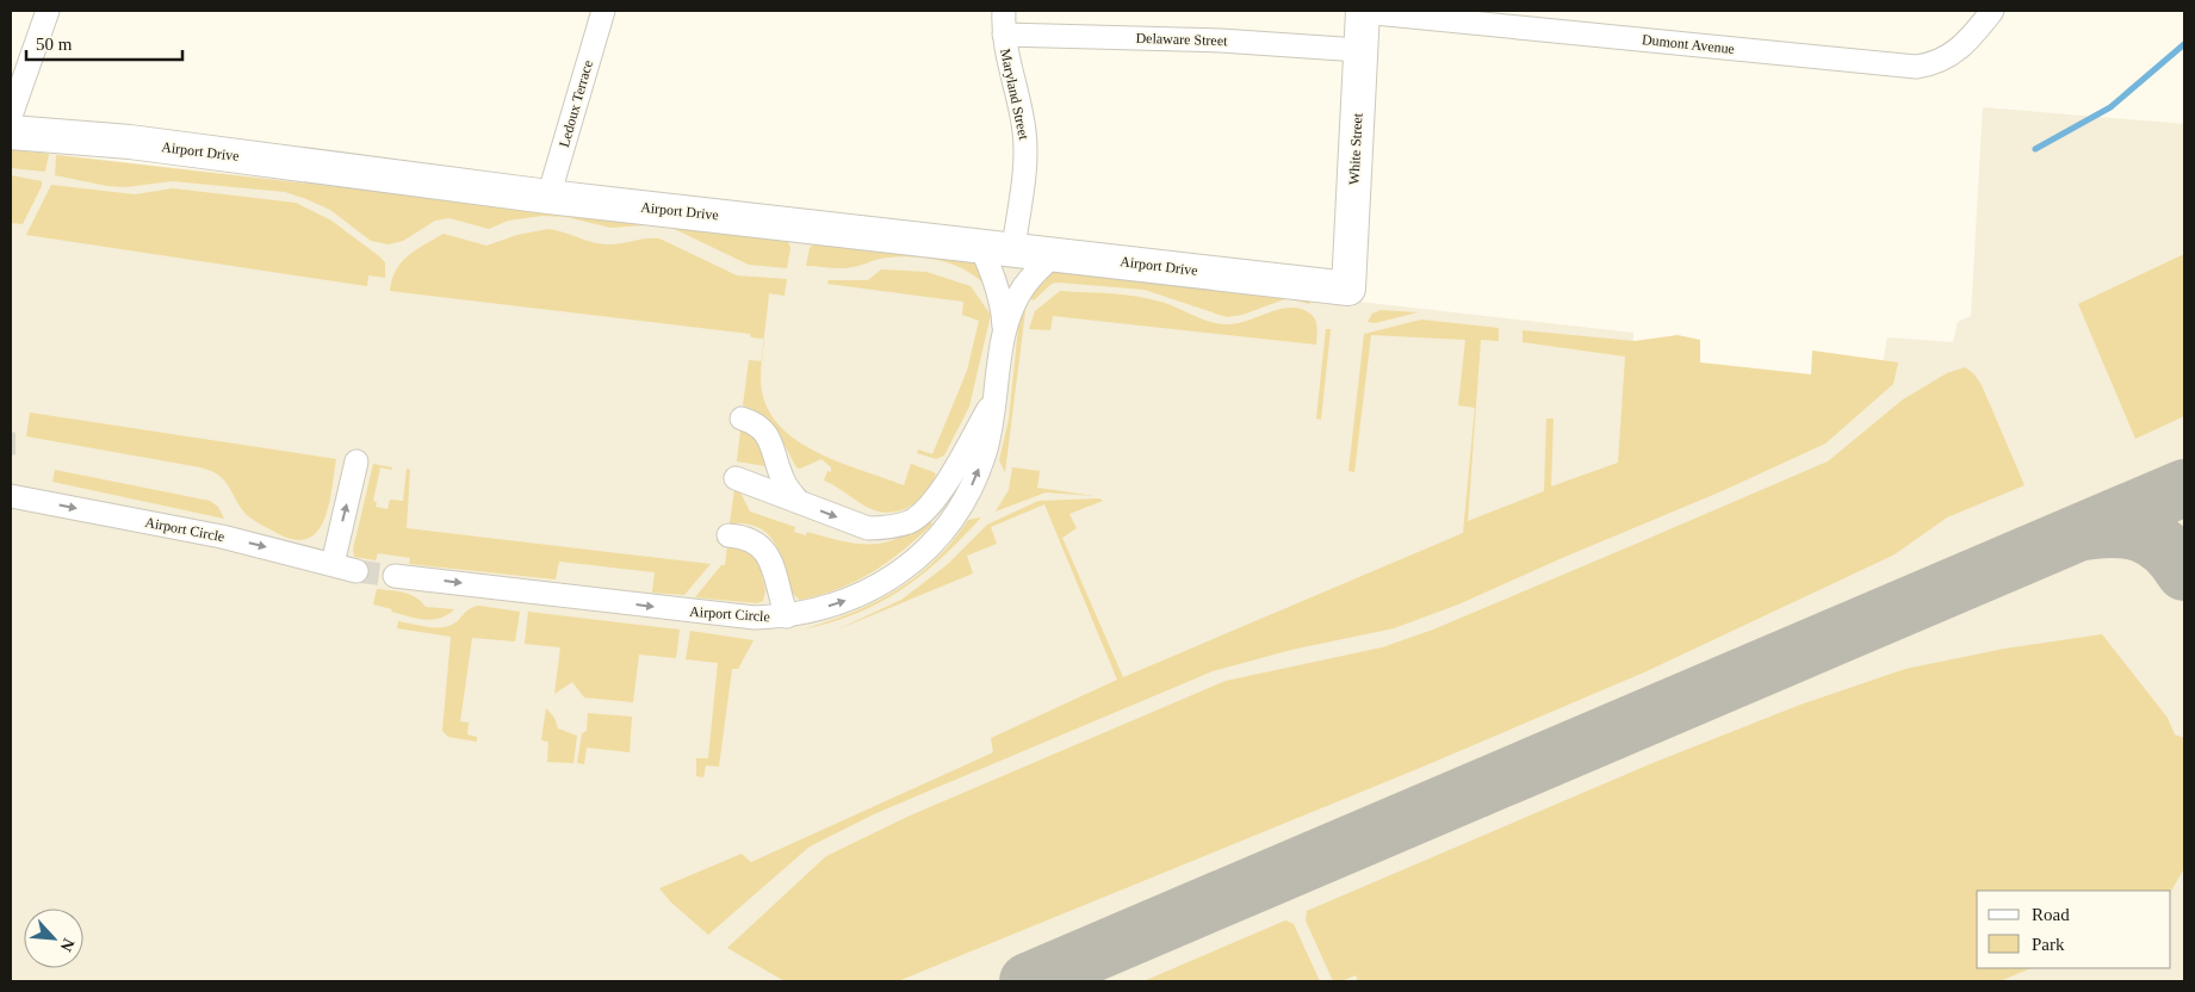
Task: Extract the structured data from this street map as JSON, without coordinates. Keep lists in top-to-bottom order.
{
  "streets": {
    "main road": ["White Street", "Airport Drive"],
    "street": [
      "Delaware Street",
      "Dumont Avenue",
      "Maryland Street",
      "Ledoux Terrace",
      "Airport Circle"
    ]
  },
  "crossings": [
    ["Delaware Street", "Maryland Street"],
    ["Delaware Street", "White Street"],
    ["Dumont Avenue", "White Street"],
    ["Maryland Street", "Airport Drive"],
    ["Ledoux Terrace", "Airport Drive"],
    ["White Street", "Airport Drive"],
    ["Airport Drive", "Airport Circle"]
  ],
  "one_way": ["Airport Circle"],
  "legend": ["Road", "Park"],
  "scale_bar": "50 m",
  "north": "bottom right"
}
